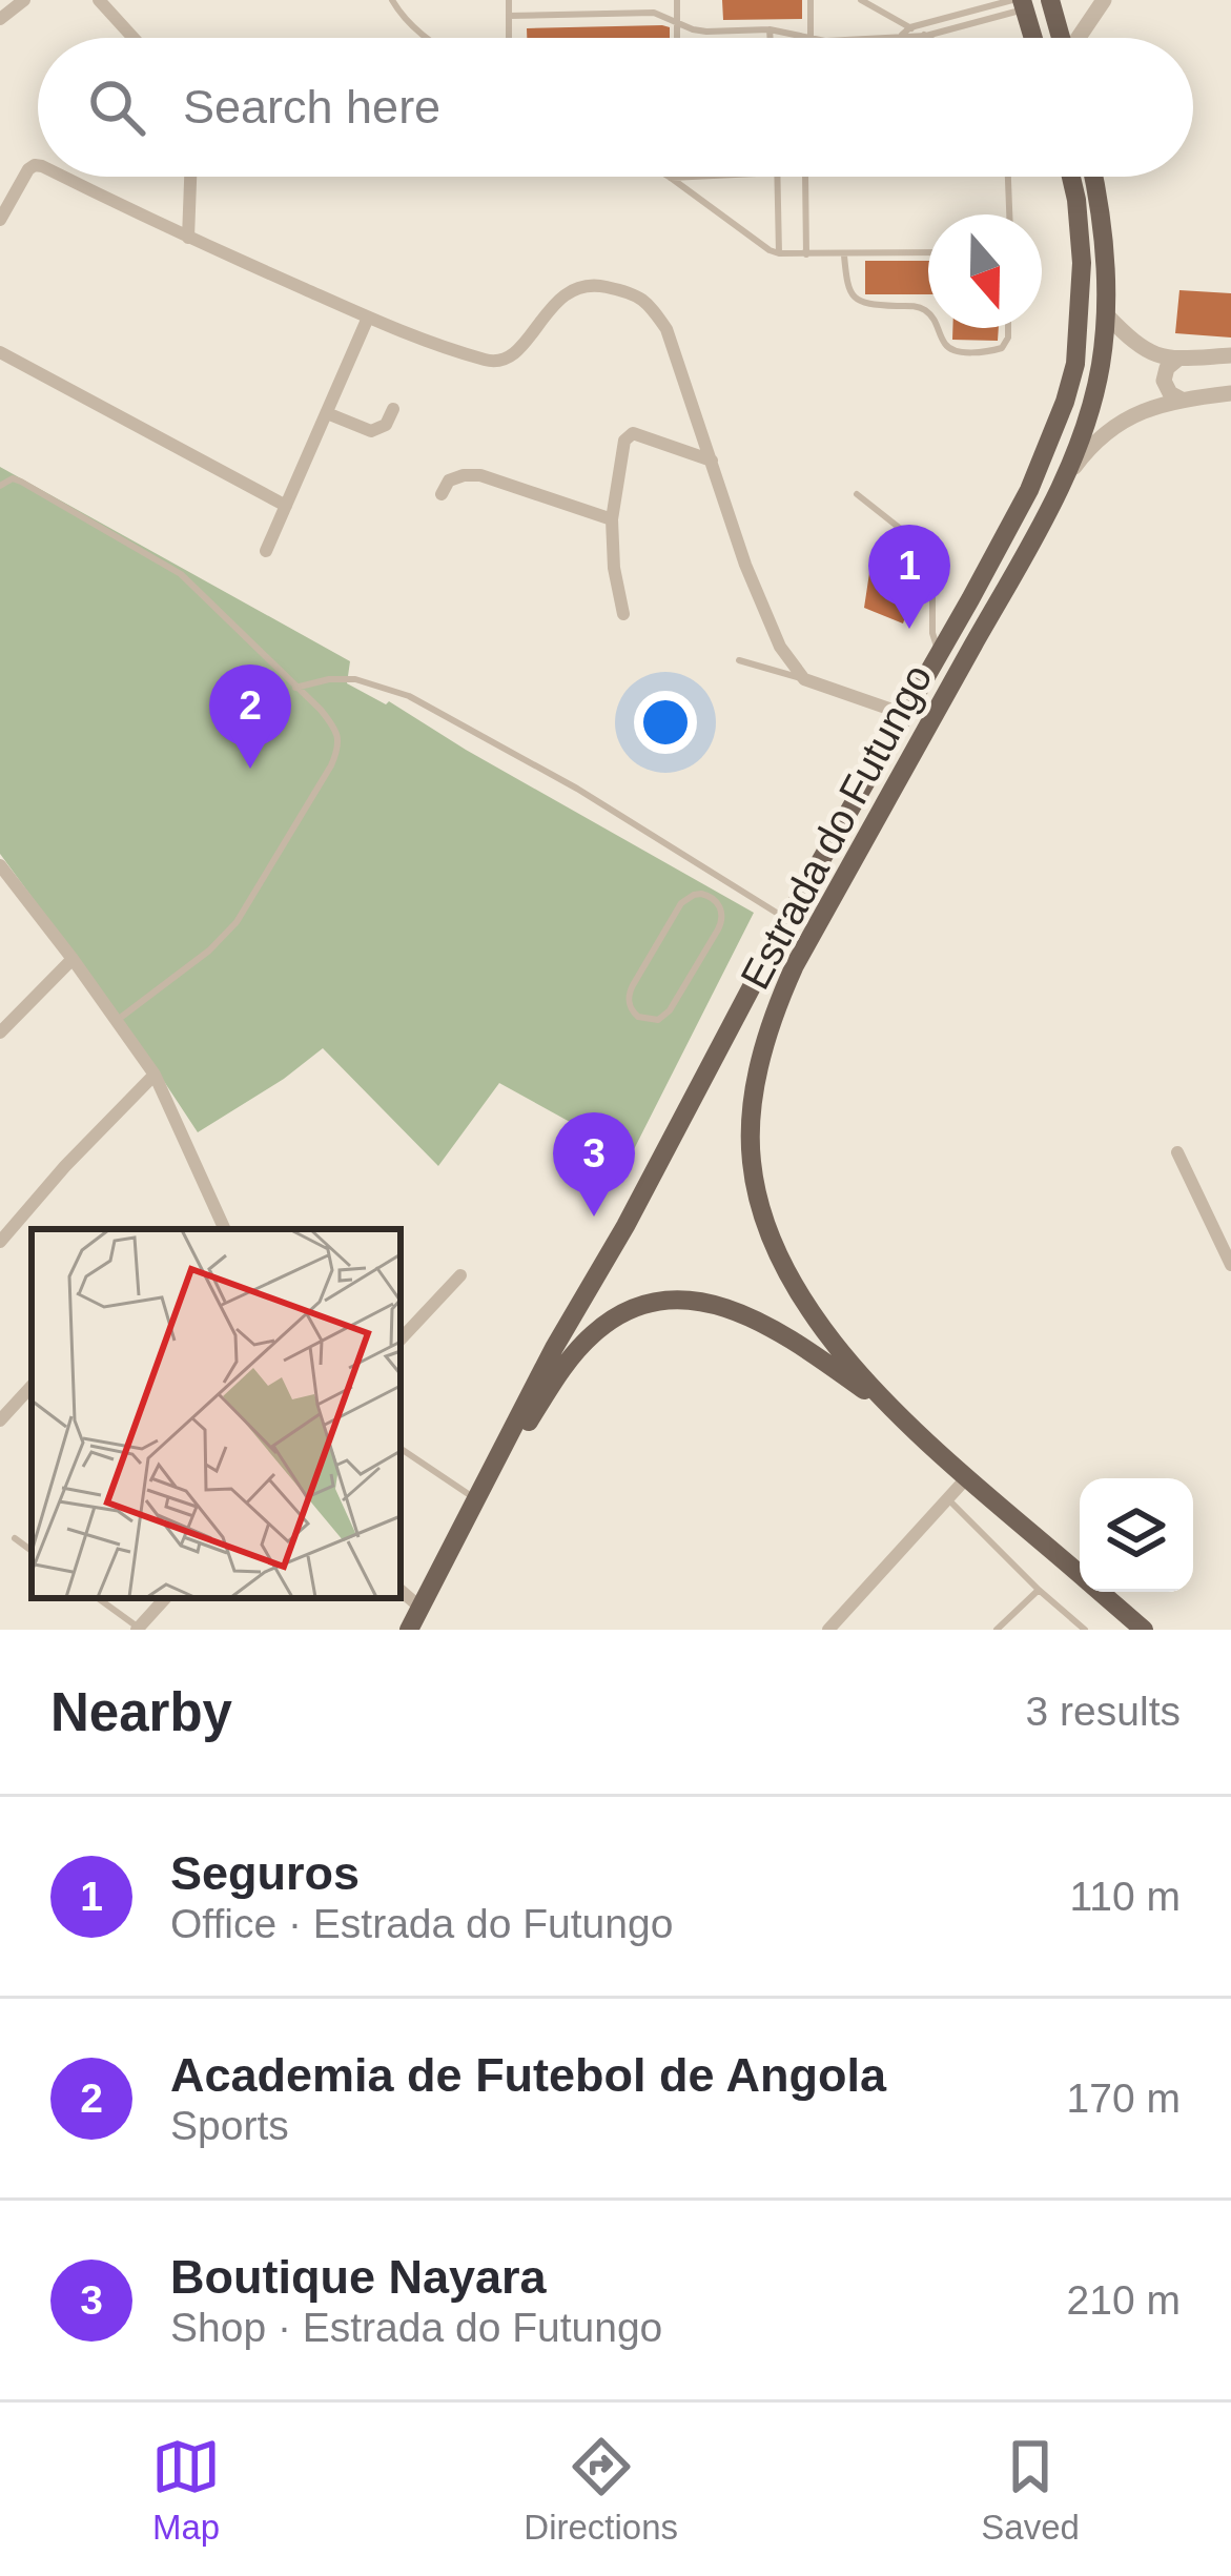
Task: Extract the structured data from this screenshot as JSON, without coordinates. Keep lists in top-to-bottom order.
{
  "streets": {
    "main road": ["Estrada do Futungo"]
  },
  "north": "bottom",
  "page": {
    "search": "Search here",
    "pins": ["1", "2", "3"],
    "heading": ["Nearby", "3 results"],
    "list": [
      {
        "mark": "1",
        "name": "Seguros",
        "note": "Office · Estrada do Futungo",
        "value": "110 m"
      },
      {
        "mark": "2",
        "name": "Academia de Futebol de Angola",
        "note": "Sports",
        "value": "170 m"
      },
      {
        "mark": "3",
        "name": "Boutique Nayara",
        "note": "Shop · Estrada do Futungo",
        "value": "210 m"
      }
    ],
    "nav": ["Map", "Directions", "Saved"]
  }
}
